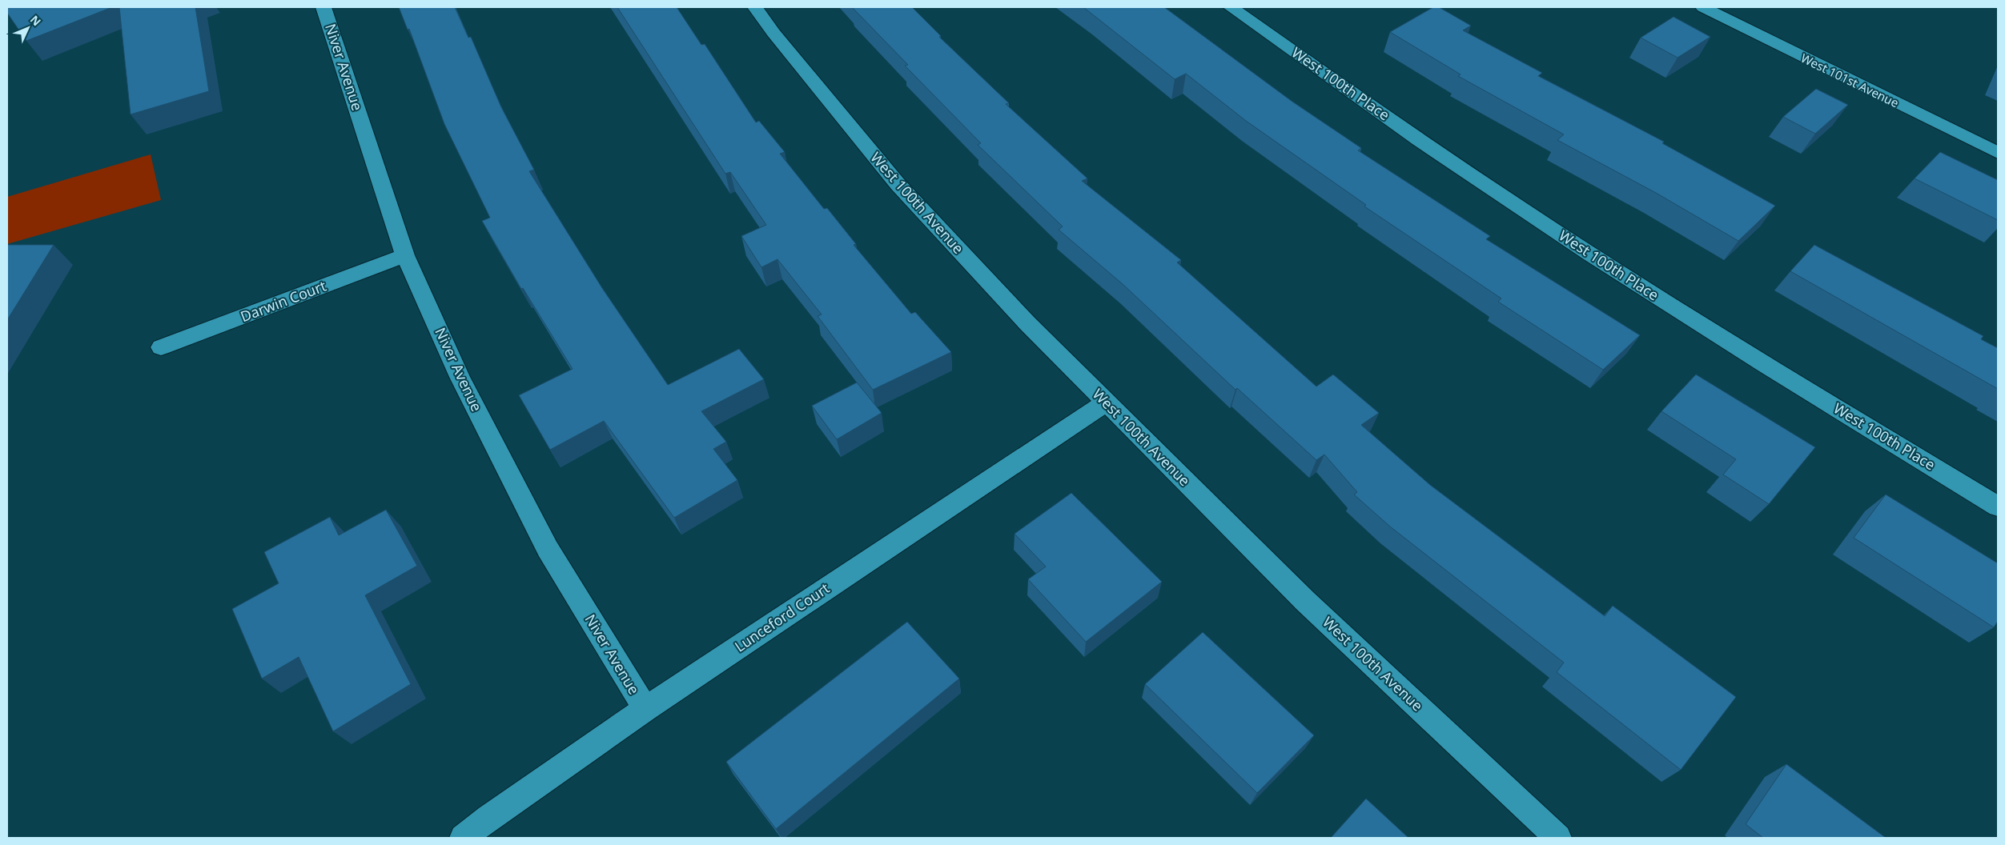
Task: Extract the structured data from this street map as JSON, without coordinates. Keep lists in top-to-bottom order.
{
  "streets": {
    "street": [
      "Niver Avenue",
      "West 101st Avenue",
      "West 100th Place",
      "West 100th Avenue",
      "Darwin Court",
      "Lunceford Court"
    ]
  },
  "crossings": [
    ["Niver Avenue", "Darwin Court"],
    ["Niver Avenue", "Lunceford Court"],
    ["West 100th Avenue", "Lunceford Court"]
  ],
  "north": "top right"
}
